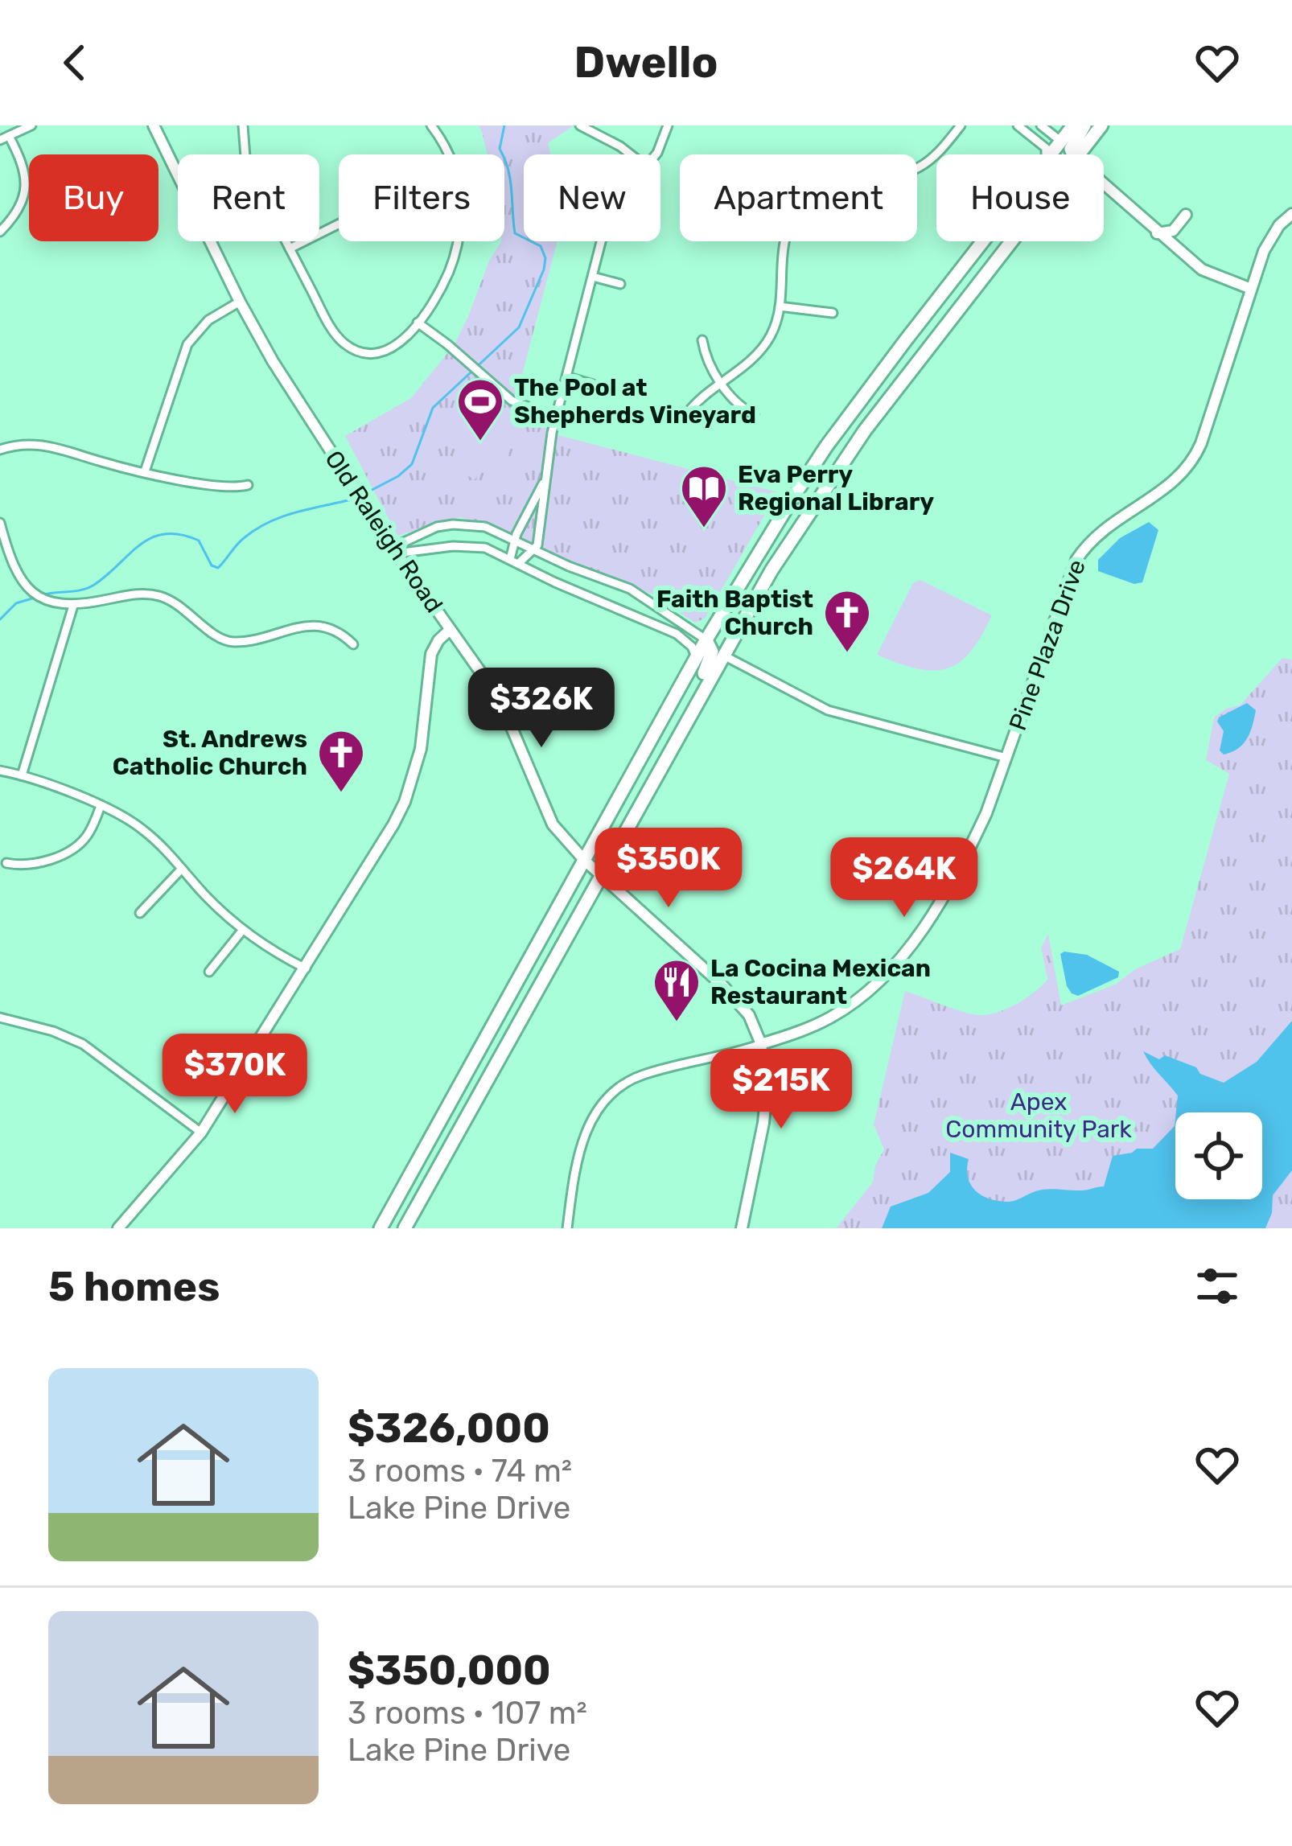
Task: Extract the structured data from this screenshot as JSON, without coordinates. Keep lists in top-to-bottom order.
{
  "streets": {
    "street": ["Old Raleigh Road", "Pine Plaza Drive"]
  },
  "parks": ["Apex Community Park"],
  "places": {
    "sports": ["The Pool at Shepherds Vineyard"],
    "library": ["Eva Perry Regional Library"],
    "church": ["Faith Baptist Church", "St. Andrews Catholic Church"],
    "restaurant": ["La Cocina Mexican Restaurant"]
  },
  "page": {
    "header": "Dwello",
    "chip": [
      "Buy",
      "Rent",
      "Filters",
      "New",
      "Apartment",
      "House"
    ],
    "price": [
      "$326K",
      "$350K",
      "$264K",
      "$370K",
      "$215K"
    ],
    "heading": "5 homes",
    "list": [
      {
        "name": "$326,000",
        "note": "3 rooms · 74 m² · Lake Pine Drive"
      },
      {
        "name": "$350,000",
        "note": "3 rooms · 107 m² · Lake Pine Drive"
      }
    ]
  }
}
